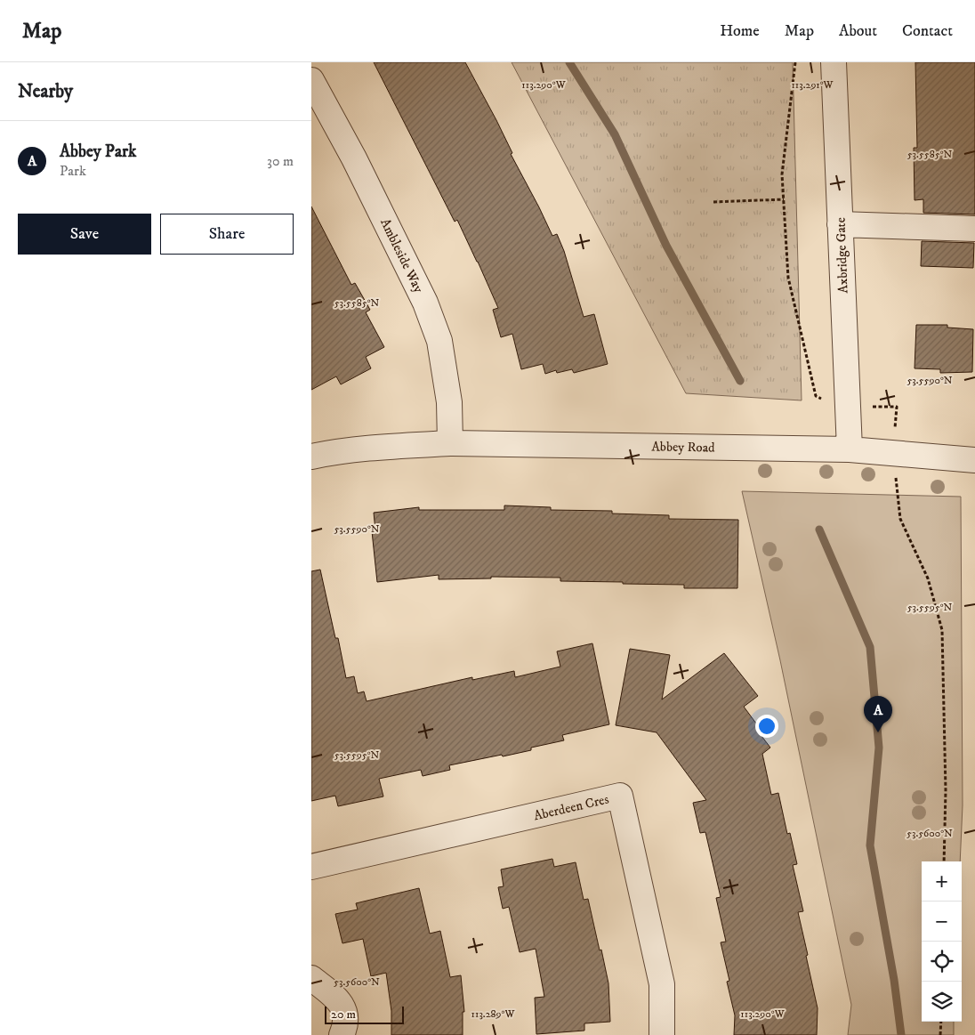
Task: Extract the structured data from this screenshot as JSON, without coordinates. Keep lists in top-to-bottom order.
{
  "streets": {
    "street": [
      "Ambleside Way",
      "Axbridge Gate",
      "Abbey Road",
      "Aberdeen Cres"
    ]
  },
  "crossings": [
    ["Ambleside Way", "Abbey Road"],
    ["Axbridge Gate", "Abbey Road"]
  ],
  "scale_bar": "20 m",
  "page": {
    "header": "Map",
    "nav": [
      "Home",
      "Map",
      "About",
      "Contact"
    ],
    "heading": "Nearby",
    "list": [
      {
        "mark": "A",
        "name": "Abbey Park",
        "note": "Park",
        "value": "30 m"
      }
    ],
    "buttons": ["Save", "Share"],
    "pins": "A",
    "map_buttons": ["+", "−"],
    "scale": "20 m"
  },
  "coordinates": [
    "113.290°W",
    "113.291°W",
    "53.5585°N",
    "53.5590°N",
    "53.5595°N",
    "53.5600°N",
    "113.289°W"
  ]
}
